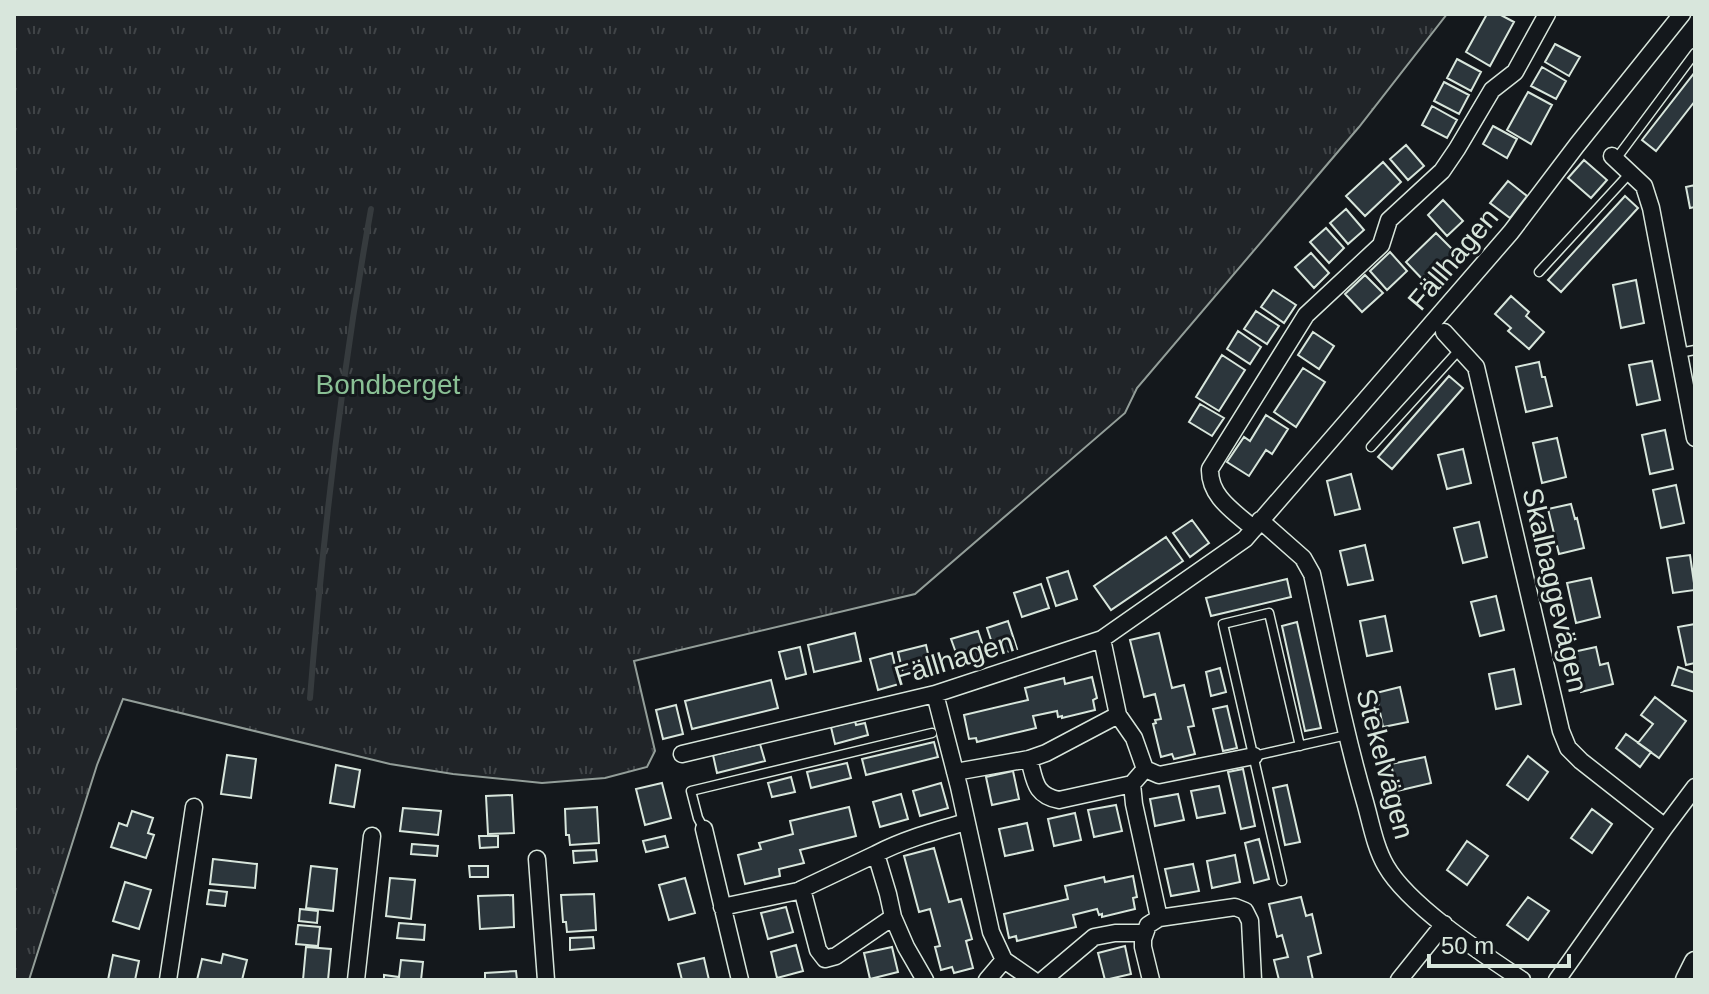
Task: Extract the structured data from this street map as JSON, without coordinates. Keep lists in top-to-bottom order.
{
  "streets": {
    "street": ["Fällhagen", "Skalbaggevägen", "Stekelvägen"]
  },
  "crossings": [
    ["Fällhagen", "Stekelvägen"]
  ],
  "parks": ["Bondberget"],
  "scale_bar": "50 m"
}
